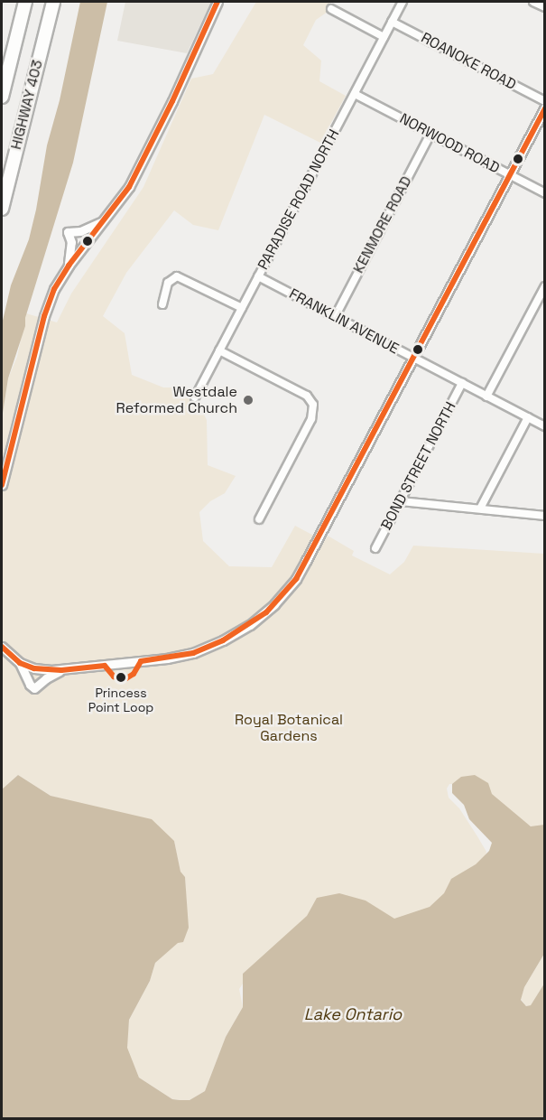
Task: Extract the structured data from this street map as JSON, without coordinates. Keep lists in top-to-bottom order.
{
  "streets": {
    "highway": ["HIGHWAY 403"],
    "street": [
      "ROANOKE ROAD",
      "NORWOOD ROAD",
      "PARADISE ROAD NORTH",
      "KENMORE ROAD",
      "FRANKLIN AVENUE",
      "BOND STREET NORTH"
    ]
  },
  "crossings": [
    ["ROANOKE ROAD", "PARADISE ROAD NORTH"],
    ["NORWOOD ROAD", "PARADISE ROAD NORTH"],
    ["NORWOOD ROAD", "KENMORE ROAD"],
    ["PARADISE ROAD NORTH", "FRANKLIN AVENUE"],
    ["KENMORE ROAD", "FRANKLIN AVENUE"],
    ["FRANKLIN AVENUE", "BOND STREET NORTH"]
  ],
  "water": ["Lake Ontario"],
  "parks": ["Royal Botanical Gardens"],
  "places": ["Westdale Reformed Church", "Princess Point Loop"]
}
